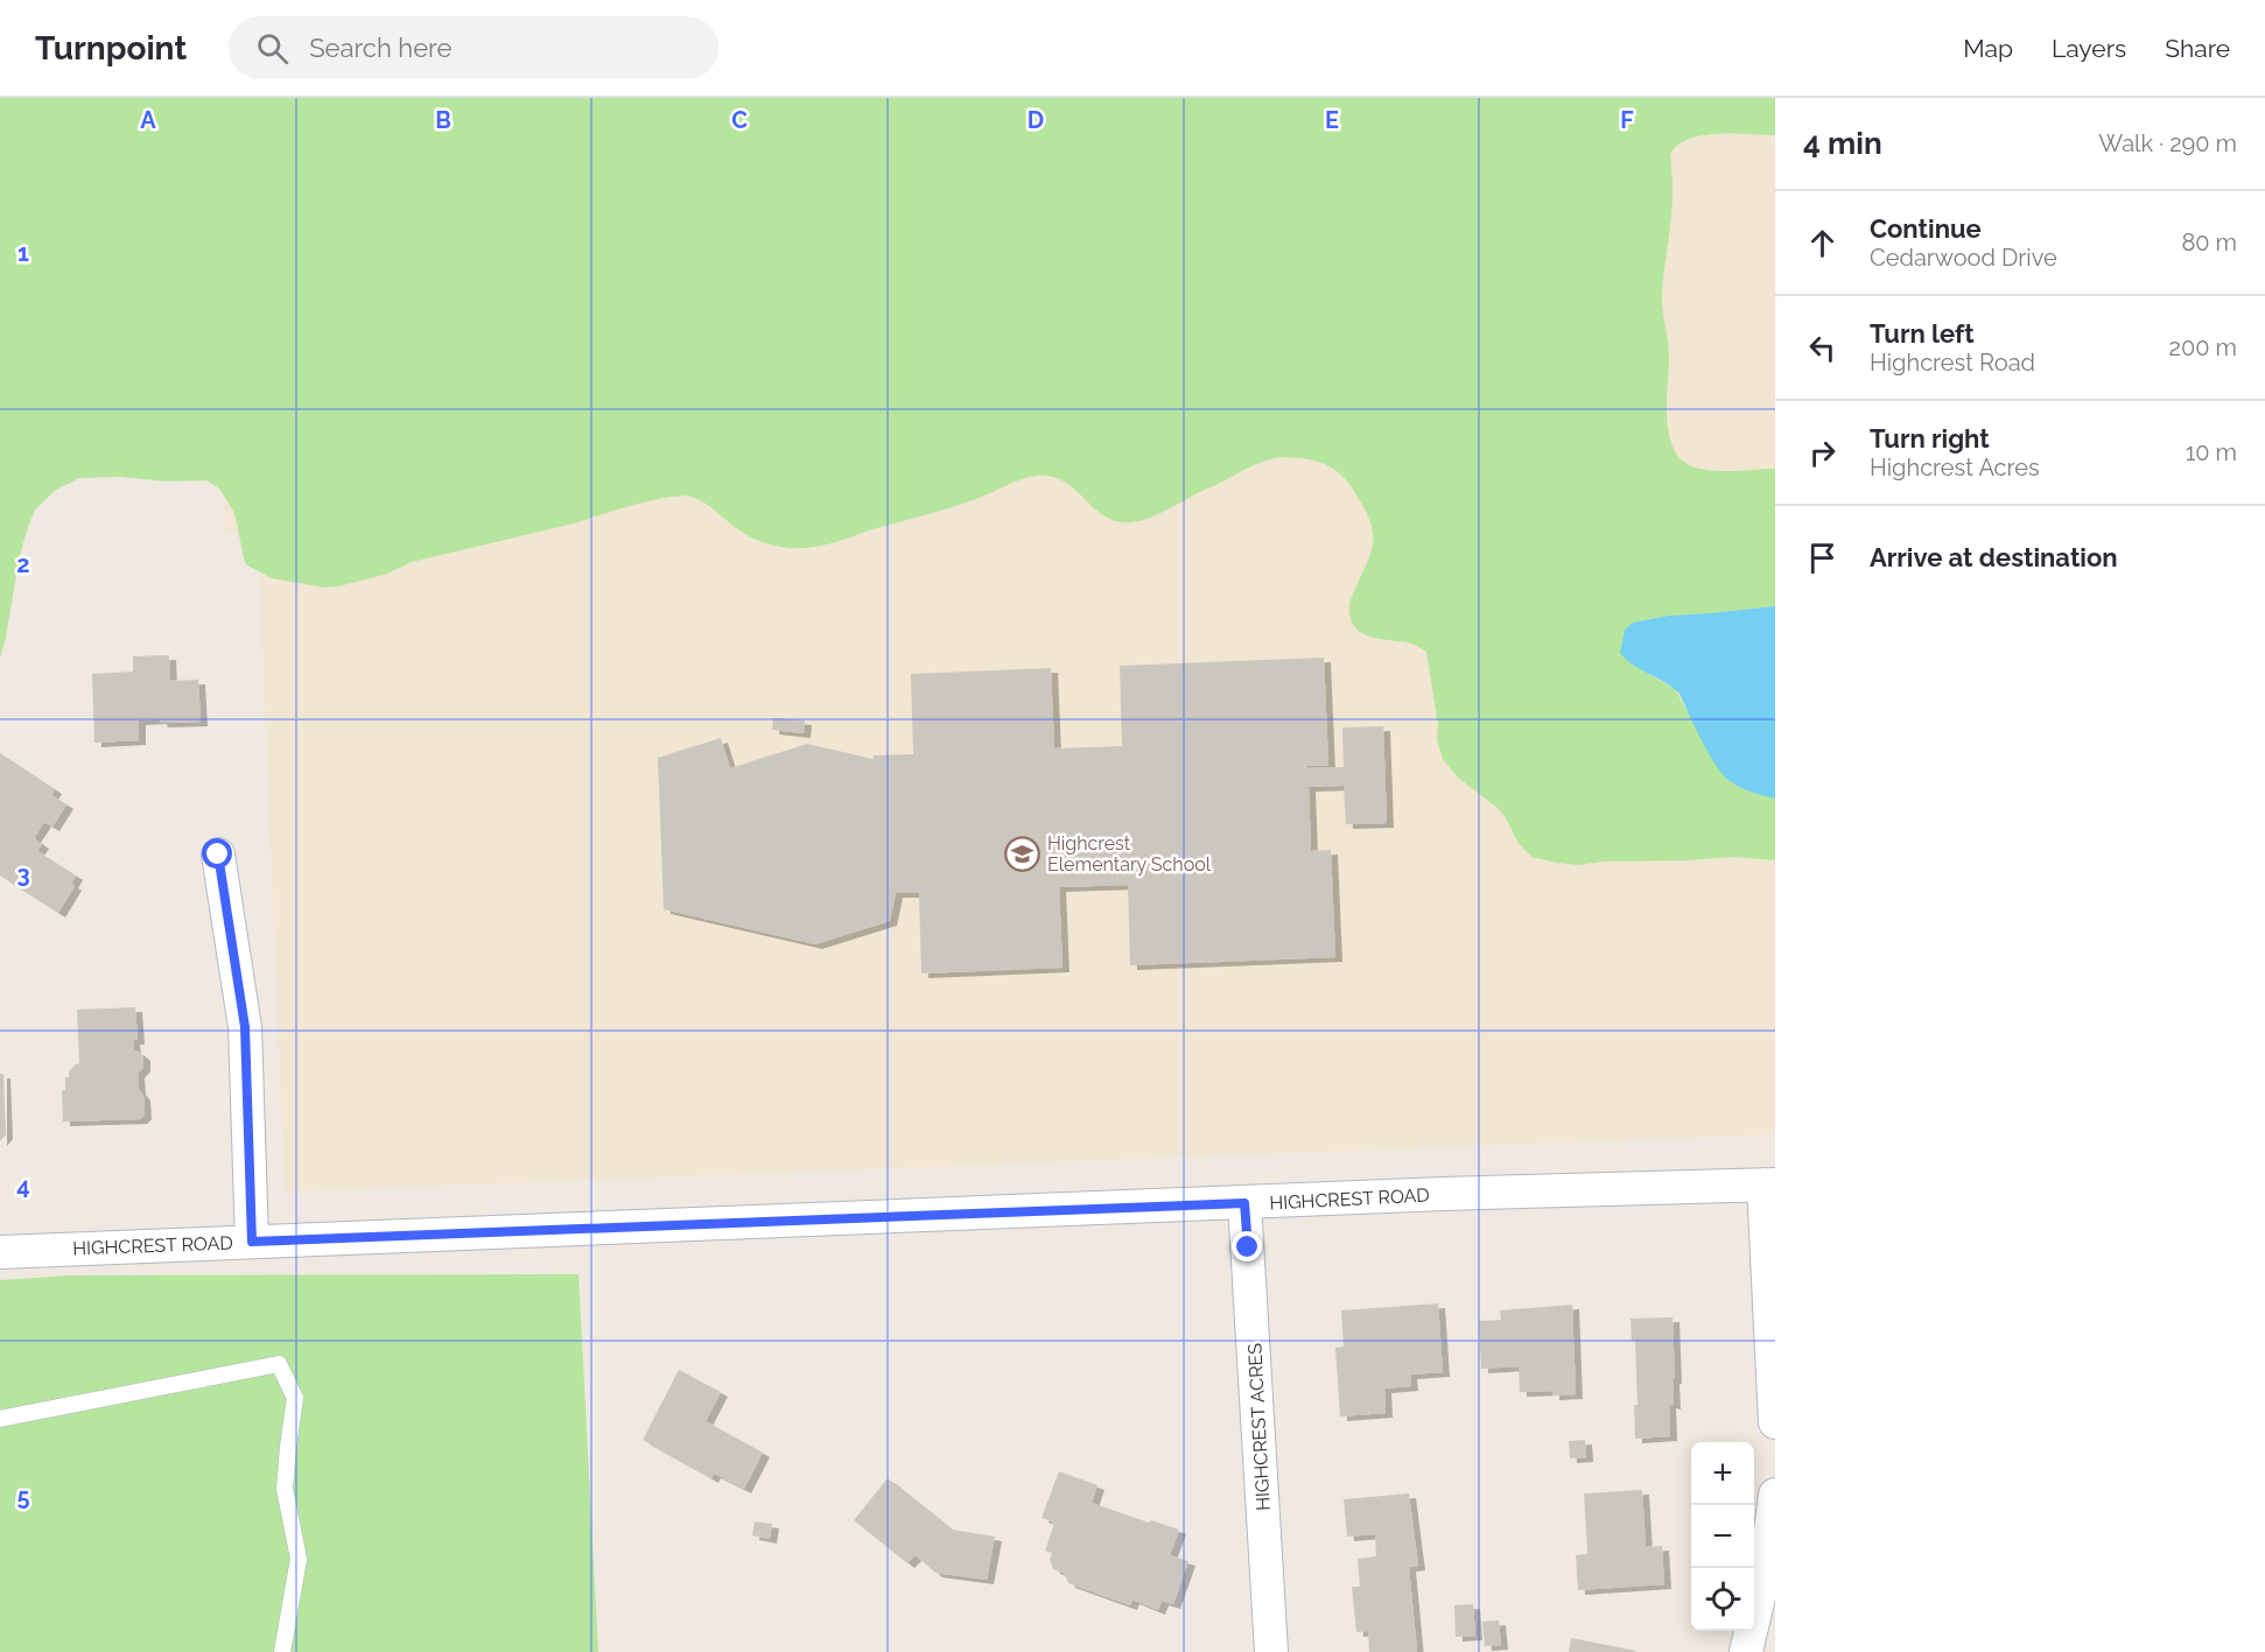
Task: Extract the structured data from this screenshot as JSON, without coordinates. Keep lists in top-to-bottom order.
{
  "streets": {
    "street": ["HIGHCREST ROAD", "HIGHCREST ACRES"]
  },
  "crossings": [
    ["HIGHCREST ROAD", "HIGHCREST ACRES"]
  ],
  "places": {
    "school or university": ["Highcrest Elementary School"]
  },
  "page": {
    "header": "Turnpoint",
    "search": "Search here",
    "nav": ["Map", "Layers", "Share"],
    "heading": ["4 min", "Walk · 290 m"],
    "list": [
      ["Continue", "Cedarwood Drive", "80 m"],
      ["Turn left", "Highcrest Road", "200 m"],
      ["Turn right", "Highcrest Acres", "10 m"],
      "Arrive at destination"
    ],
    "map_buttons": ["+", "−"]
  },
  "grid": {
    "columns": [
      "A",
      "B",
      "C",
      "D",
      "E",
      "F"
    ],
    "rows": [
      "1",
      "2",
      "3",
      "4",
      "5"
    ]
  }
}
